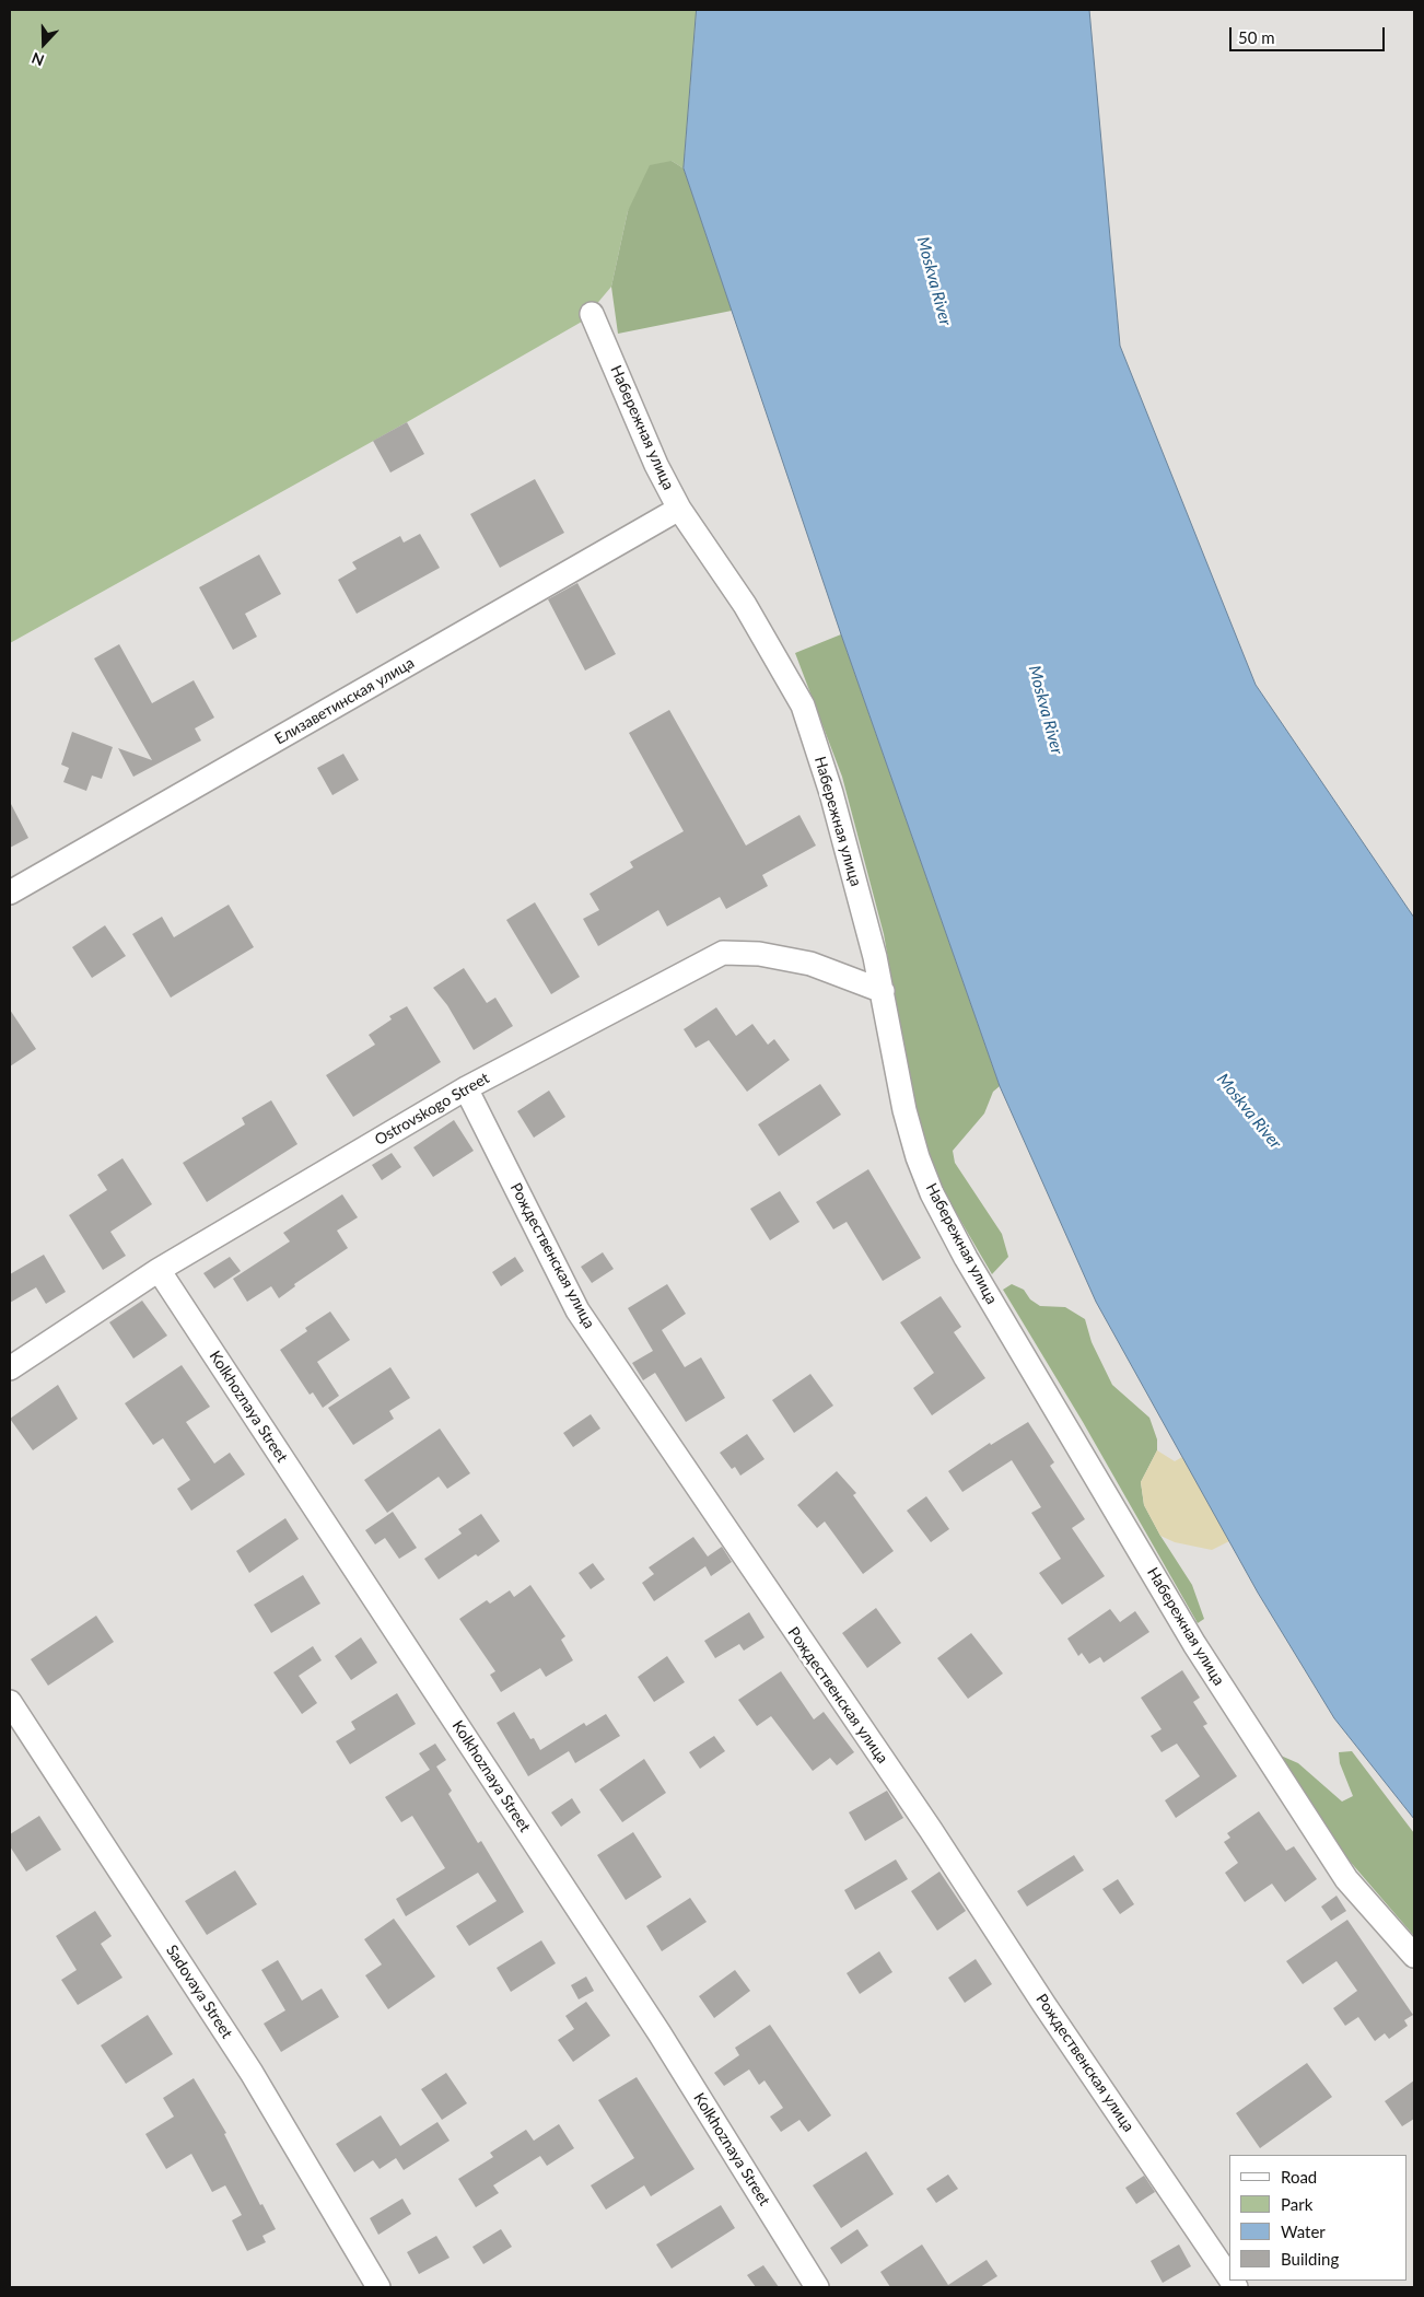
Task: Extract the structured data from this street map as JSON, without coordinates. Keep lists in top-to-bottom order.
{
  "streets": {
    "street": [
      "Набережная улица",
      "Елизаветинская улица",
      "Ostrovskogo Street",
      "Рождественская улица",
      "Kolkhoznaya Street",
      "Sadovaya Street"
    ]
  },
  "crossings": [
    ["Набережная улица", "Елизаветинская улица"],
    ["Набережная улица", "Ostrovskogo Street"],
    ["Ostrovskogo Street", "Рождественская улица"],
    ["Ostrovskogo Street", "Kolkhoznaya Street"]
  ],
  "water": ["Moskva River"],
  "legend": [
    "Road",
    "Park",
    "Water",
    "Building"
  ],
  "scale_bar": "50 m",
  "north": "bottom"
}
